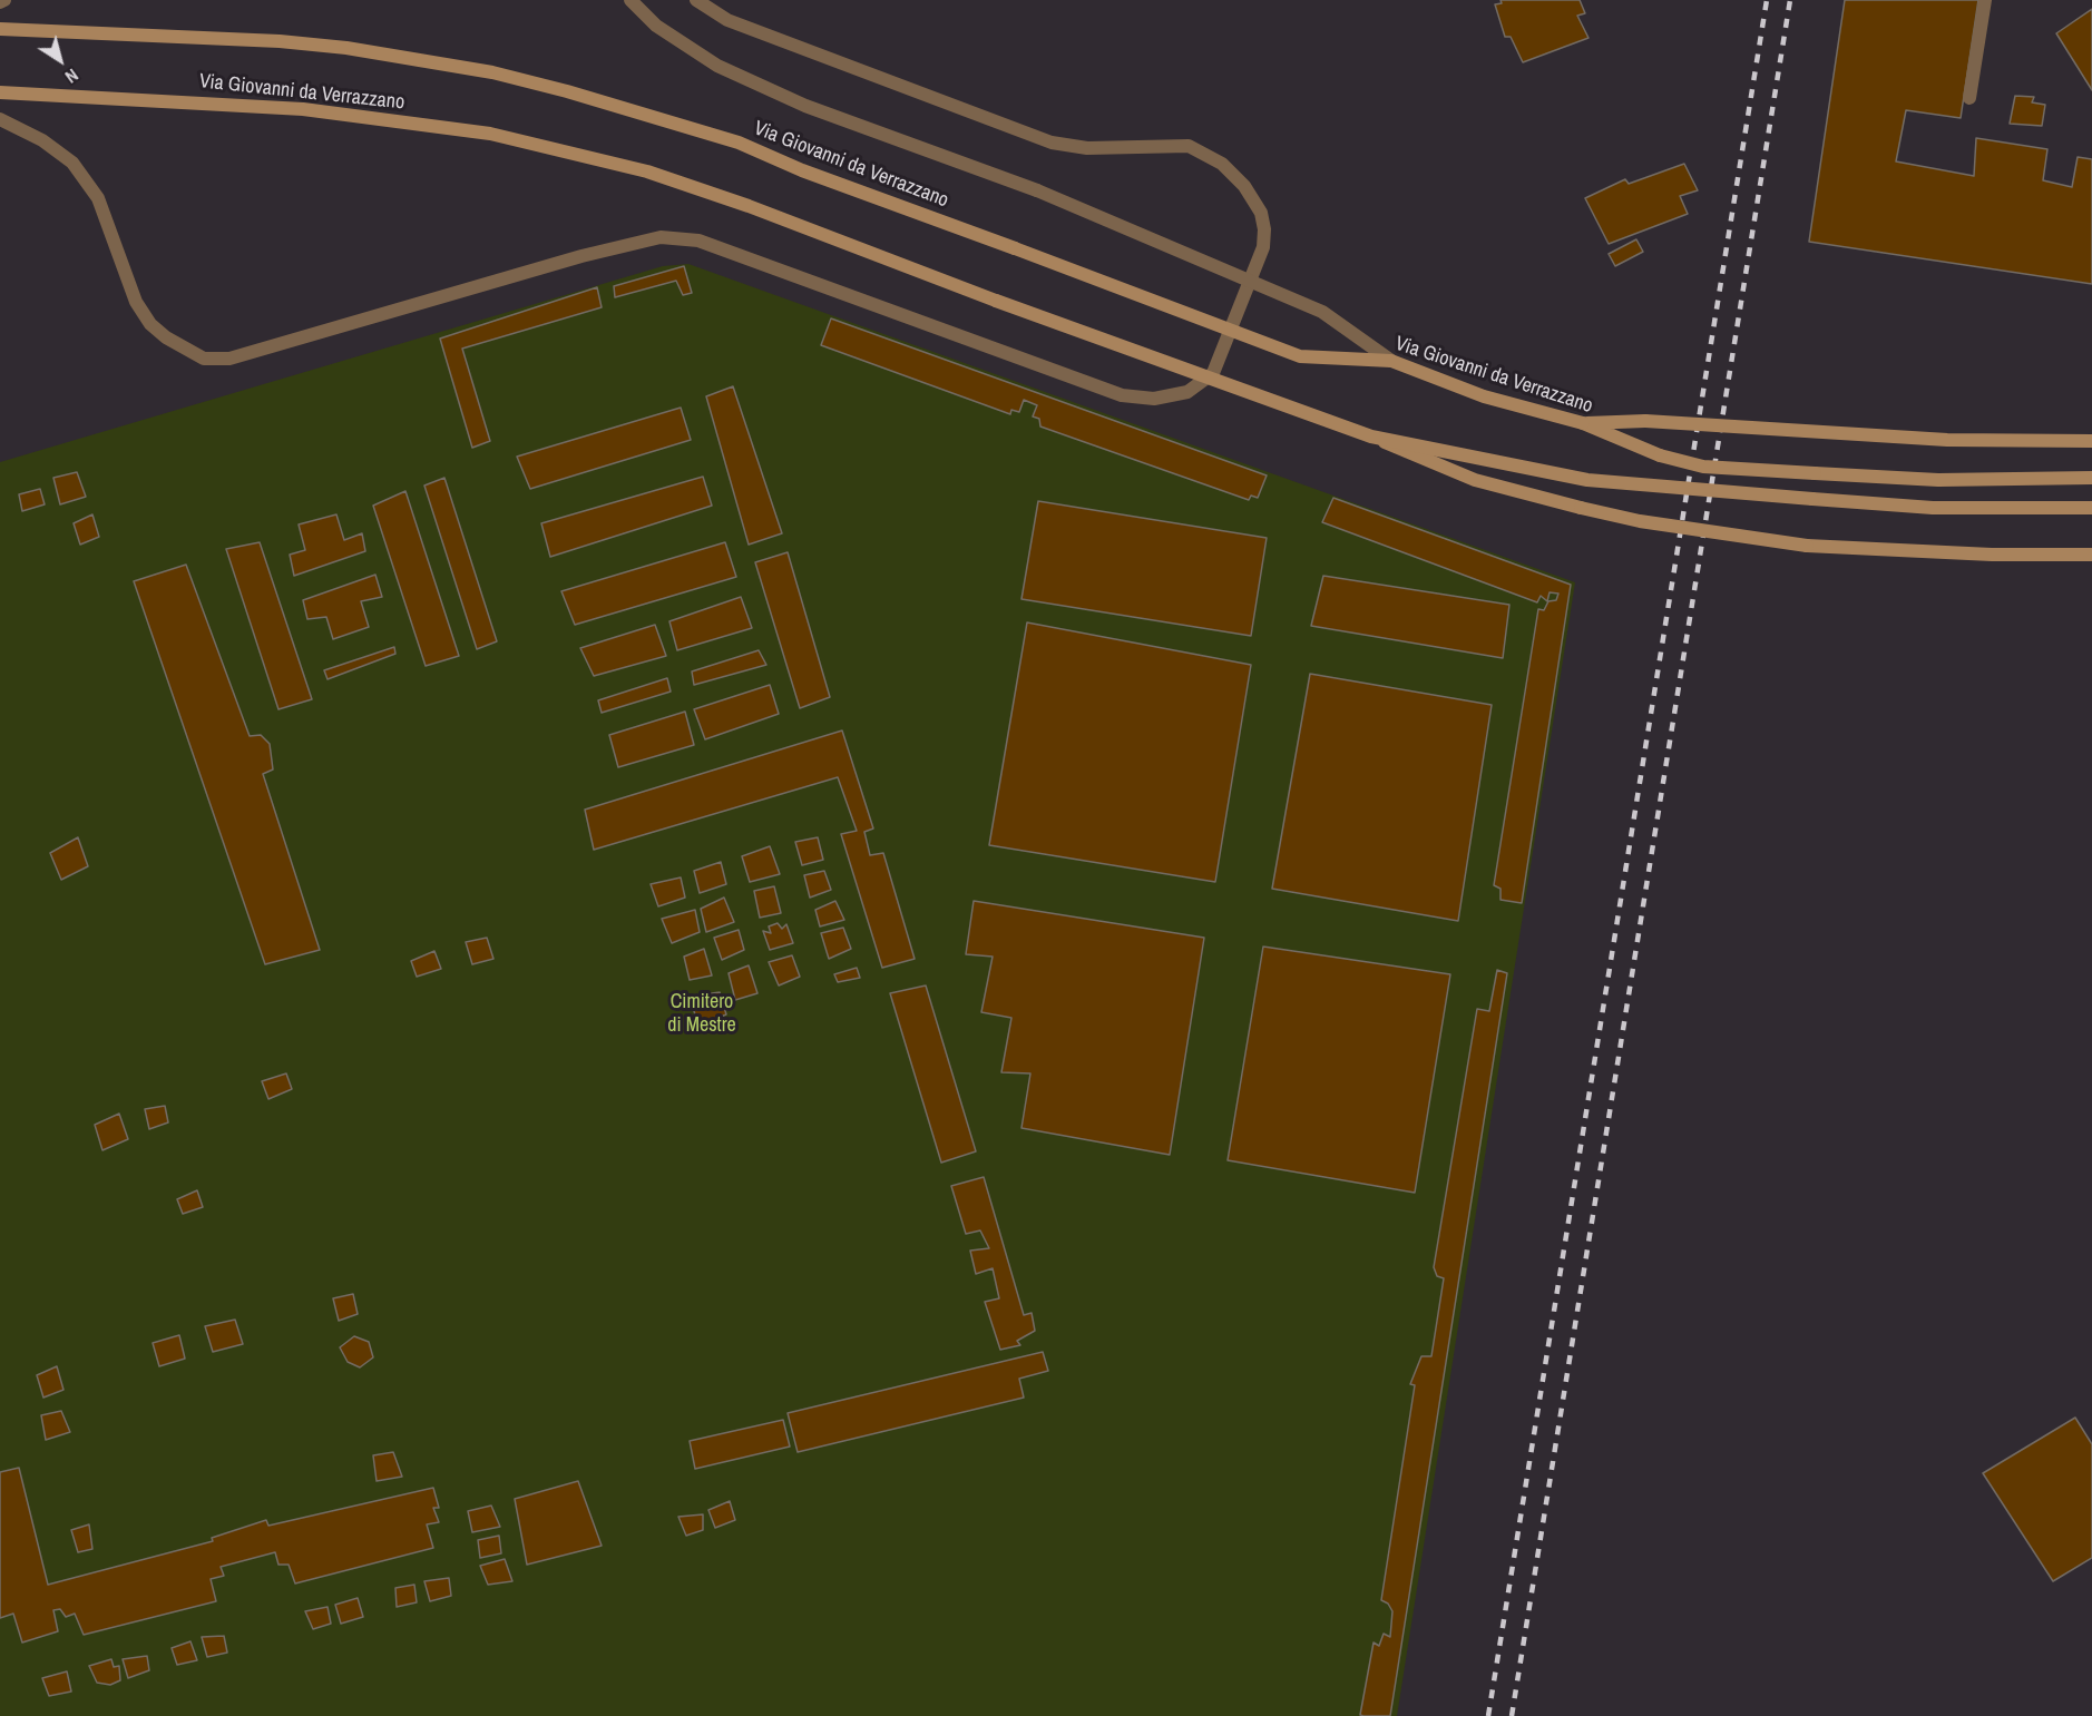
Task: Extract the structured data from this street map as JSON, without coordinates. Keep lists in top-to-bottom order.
{
  "streets": {
    "main road": ["Via Giovanni da Verrazzano"]
  },
  "parks": ["Cimitero di Mestre"],
  "north": "bottom right"
}
